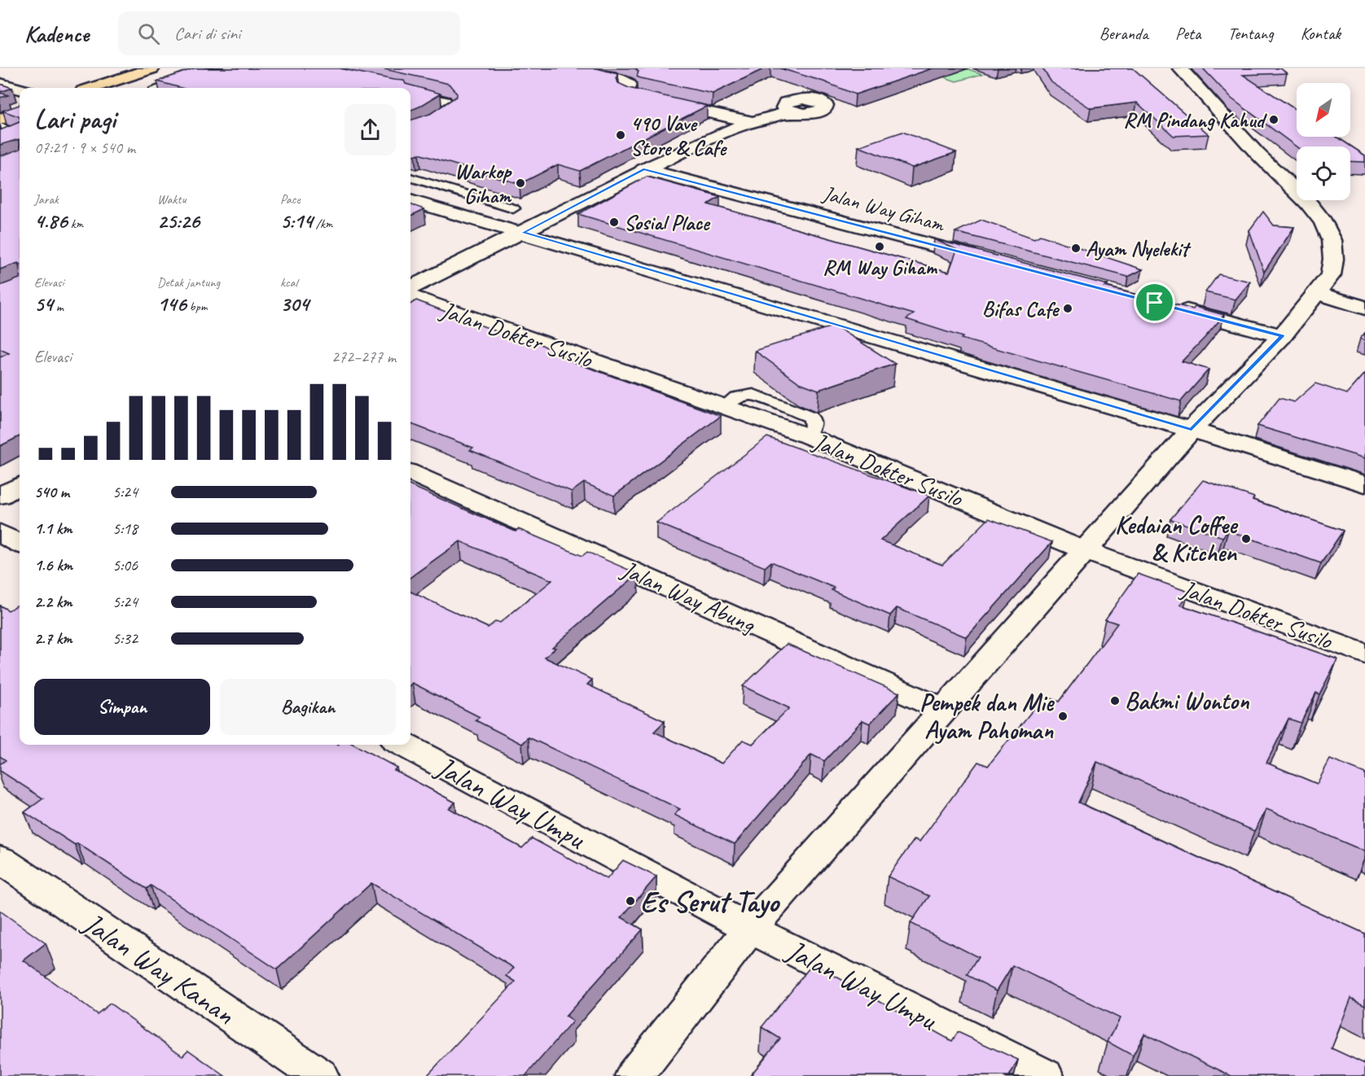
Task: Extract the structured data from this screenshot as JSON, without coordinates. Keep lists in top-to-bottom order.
{
  "streets": {
    "street": [
      "Jalan Way Giham",
      "Jalan Dokter Susilo",
      "Jalan Way Abung",
      "Jalan Way Umpu",
      "Jalan Way Kanan"
    ]
  },
  "places": [
    "RM Pindang Kahud",
    "490 Vave Store & Cafe",
    "Warkop Giham",
    "Sosial Place",
    "RM Way Giham",
    "Ayam Nyelekit",
    "Bifas Cafe",
    "Kedaian Coffee & Kitchen",
    "Bakmi Wonton",
    "Pempek dan Mie Ayam Pahoman",
    "Es Serut Tayo"
  ],
  "north": "bottom left",
  "page": {
    "header": "Kadence",
    "search": "Cari di sini",
    "nav": [
      "Beranda",
      "Peta",
      "Tentang",
      "Kontak"
    ],
    "heading": ["Lari pagi", "07:21 · 9 × 540 m"],
    "stats": [
      ["Jarak", "4.86 km"],
      ["Waktu", "25:26"],
      ["Pace", "5:14 /km"],
      ["Elevasi", "54 m"],
      ["Detak jantung", "146 bpm"],
      ["kcal", "304"]
    ],
    "chart": ["Elevasi", "272–277 m"],
    "list": [
      {
        "name": "540 m",
        "note": "5:24"
      },
      {
        "name": "1.1 km",
        "note": "5:18"
      },
      {
        "name": "1.6 km",
        "note": "5:06"
      },
      {
        "name": "2.2 km",
        "note": "5:24"
      },
      {
        "name": "2.7 km",
        "note": "5:32"
      }
    ],
    "buttons": ["Simpan", "Bagikan"]
  }
}
